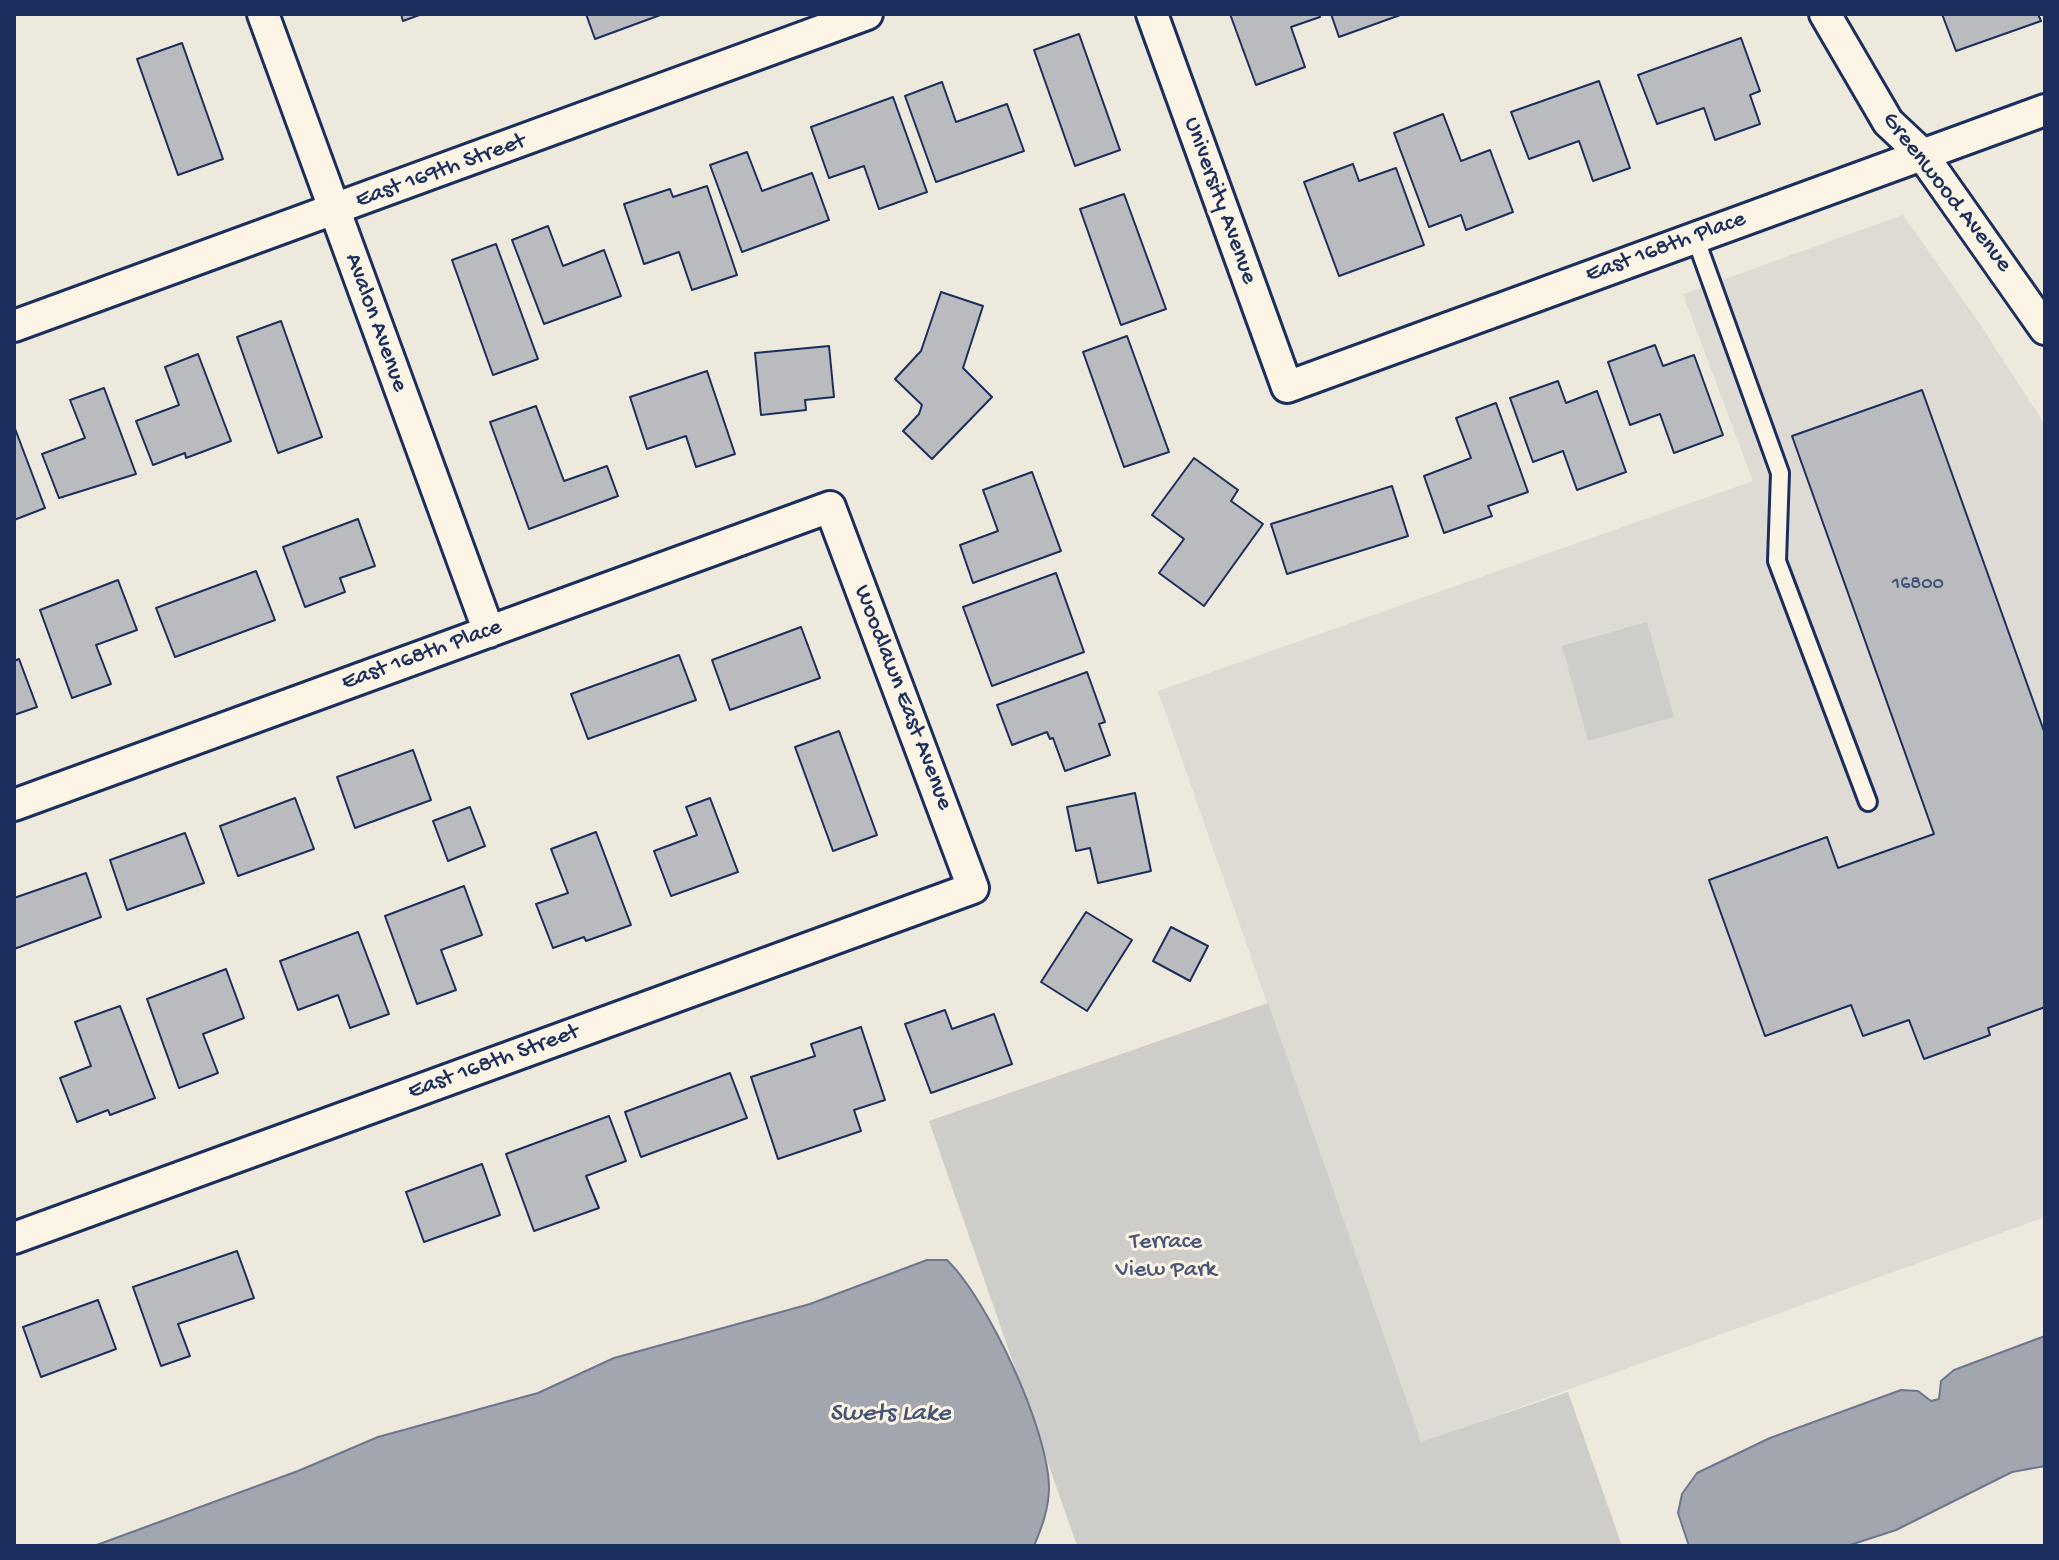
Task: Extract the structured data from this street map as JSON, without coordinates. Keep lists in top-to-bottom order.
{
  "streets": {
    "street": [
      "East 169th Street",
      "Greenwood Avenue",
      "University Avenue",
      "East 168th Place",
      "Avalon Avenue",
      "Woodlawn East Avenue",
      "East 168th Street"
    ]
  },
  "crossings": [
    ["East 169th Street", "Avalon Avenue"],
    ["Greenwood Avenue", "East 168th Place"],
    ["University Avenue", "East 168th Place"],
    ["East 168th Place", "Avalon Avenue"],
    ["East 168th Place", "Woodlawn East Avenue"],
    ["Woodlawn East Avenue", "East 168th Street"]
  ],
  "water": ["Swets Lake"],
  "parks": ["Terrace View Park"],
  "house_numbers": ["16800"]
}
